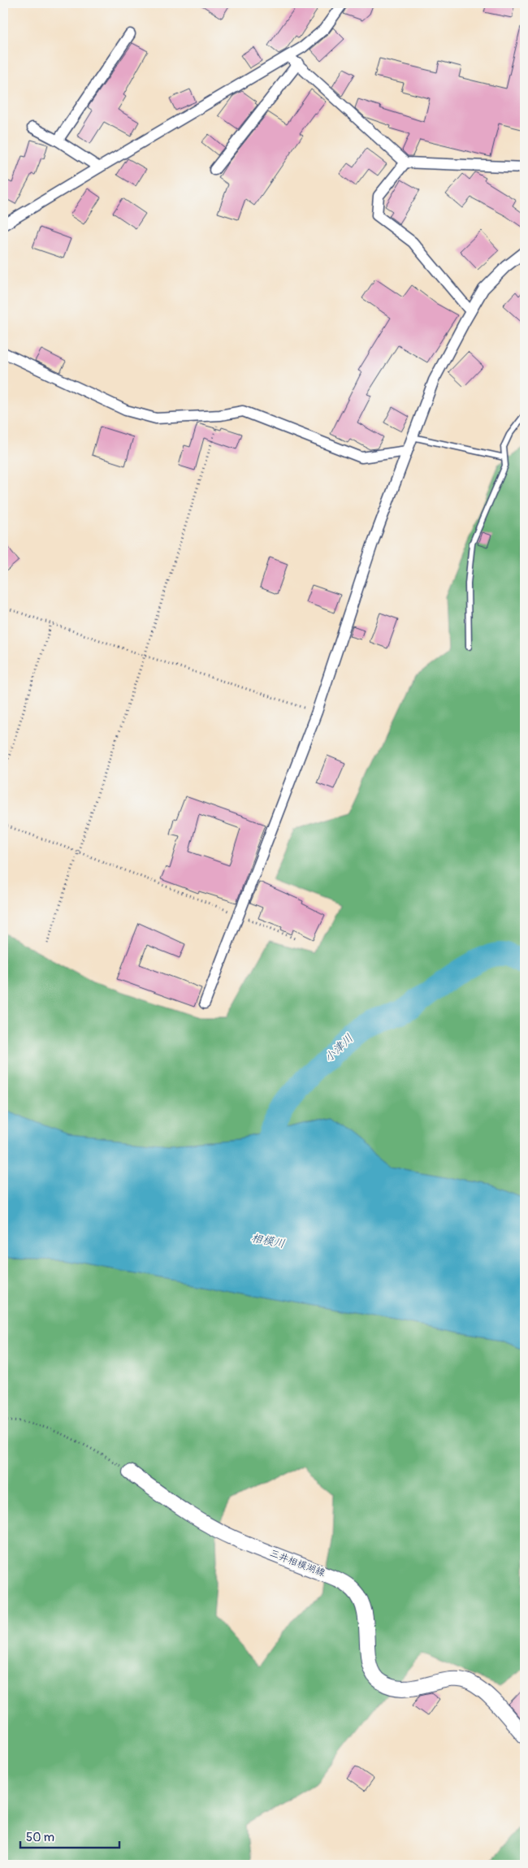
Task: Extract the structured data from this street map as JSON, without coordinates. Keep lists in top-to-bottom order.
{
  "streets": {
    "main road": ["三井相模湖線"]
  },
  "water": ["小津川", "相模川"],
  "scale_bar": "50 m"
}
